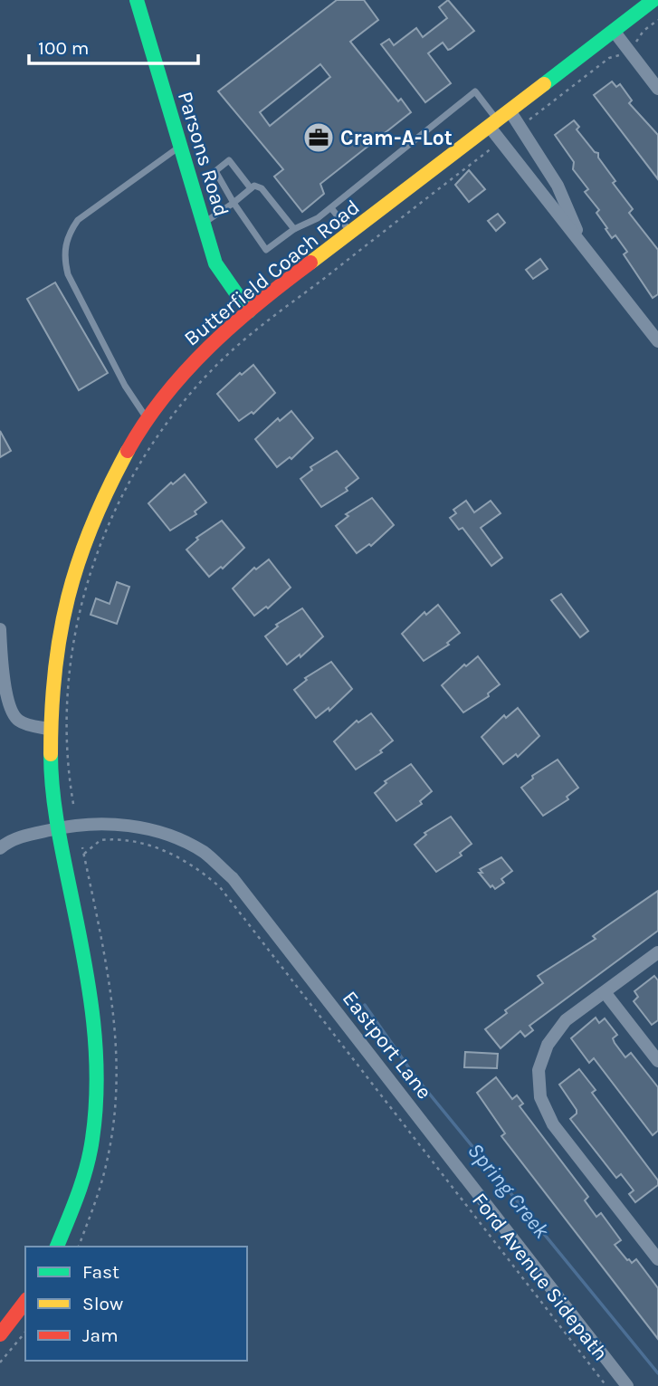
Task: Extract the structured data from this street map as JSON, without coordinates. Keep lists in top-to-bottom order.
{
  "streets": {
    "main road": ["Parsons Road", "Butterfield Coach Road"],
    "street": ["Eastport Lane"],
    "path": ["Ford Avenue Sidepath"]
  },
  "crossings": [
    ["Parsons Road", "Butterfield Coach Road"],
    ["Butterfield Coach Road", "Eastport Lane"]
  ],
  "water": ["Spring Creek"],
  "places": {
    "office": ["Cram-A-Lot"]
  },
  "legend": ["Fast", "Slow", "Jam"],
  "scale_bar": "100 m"
}
